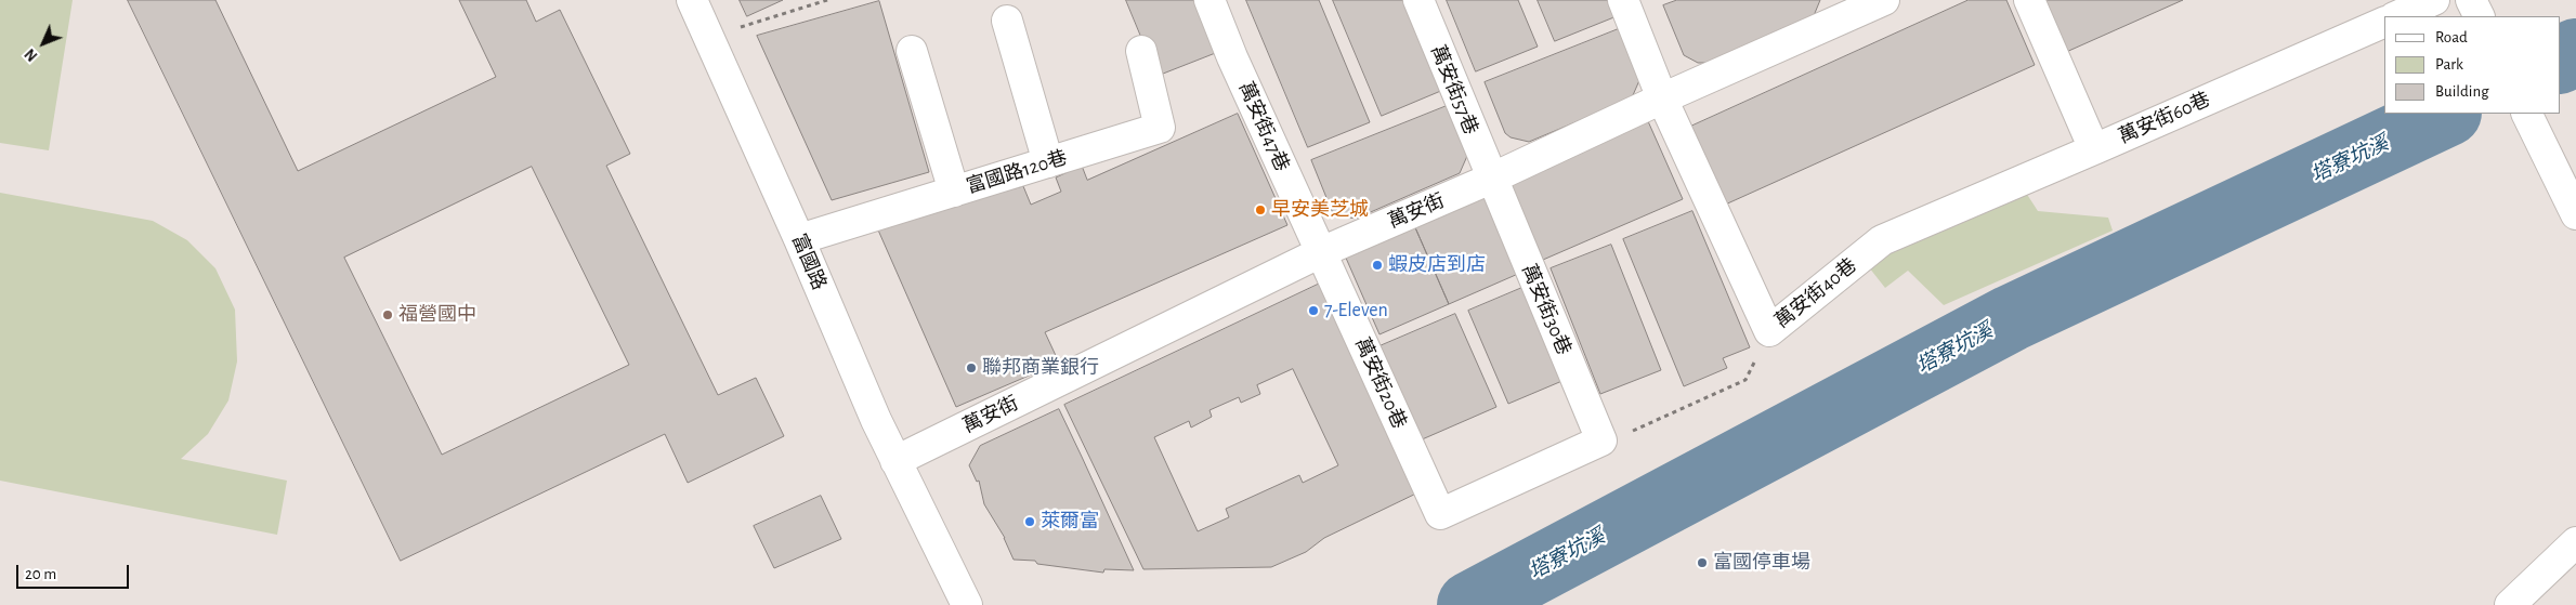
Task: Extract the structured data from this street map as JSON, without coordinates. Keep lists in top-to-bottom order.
{
  "streets": {
    "street": [
      "萬安街57巷",
      "萬安街60巷",
      "萬安街47巷",
      "富國路120巷",
      "萬安街",
      "富國路",
      "萬安街40巷",
      "萬安街30巷",
      "萬安街20巷"
    ]
  },
  "crossings": [
    ["萬安街57巷", "萬安街"],
    ["萬安街57巷", "萬安街30巷"],
    ["萬安街60巷", "萬安街40巷"],
    ["萬安街47巷", "萬安街"],
    ["萬安街47巷", "萬安街20巷"],
    ["富國路120巷", "富國路"],
    ["萬安街", "富國路"],
    ["萬安街", "萬安街40巷"],
    ["萬安街", "萬安街30巷"],
    ["萬安街", "萬安街20巷"],
    ["萬安街30巷", "萬安街20巷"]
  ],
  "water": ["塔寮坑溪"],
  "places": [
    "早安美芝城",
    "蝦皮店到店",
    "7-Eleven",
    "福營國中",
    "聯邦商業銀行",
    "萊爾富",
    "富國停車場"
  ],
  "legend": ["Road", "Park", "Building"],
  "scale_bar": "20 m",
  "north": "bottom left"
}
